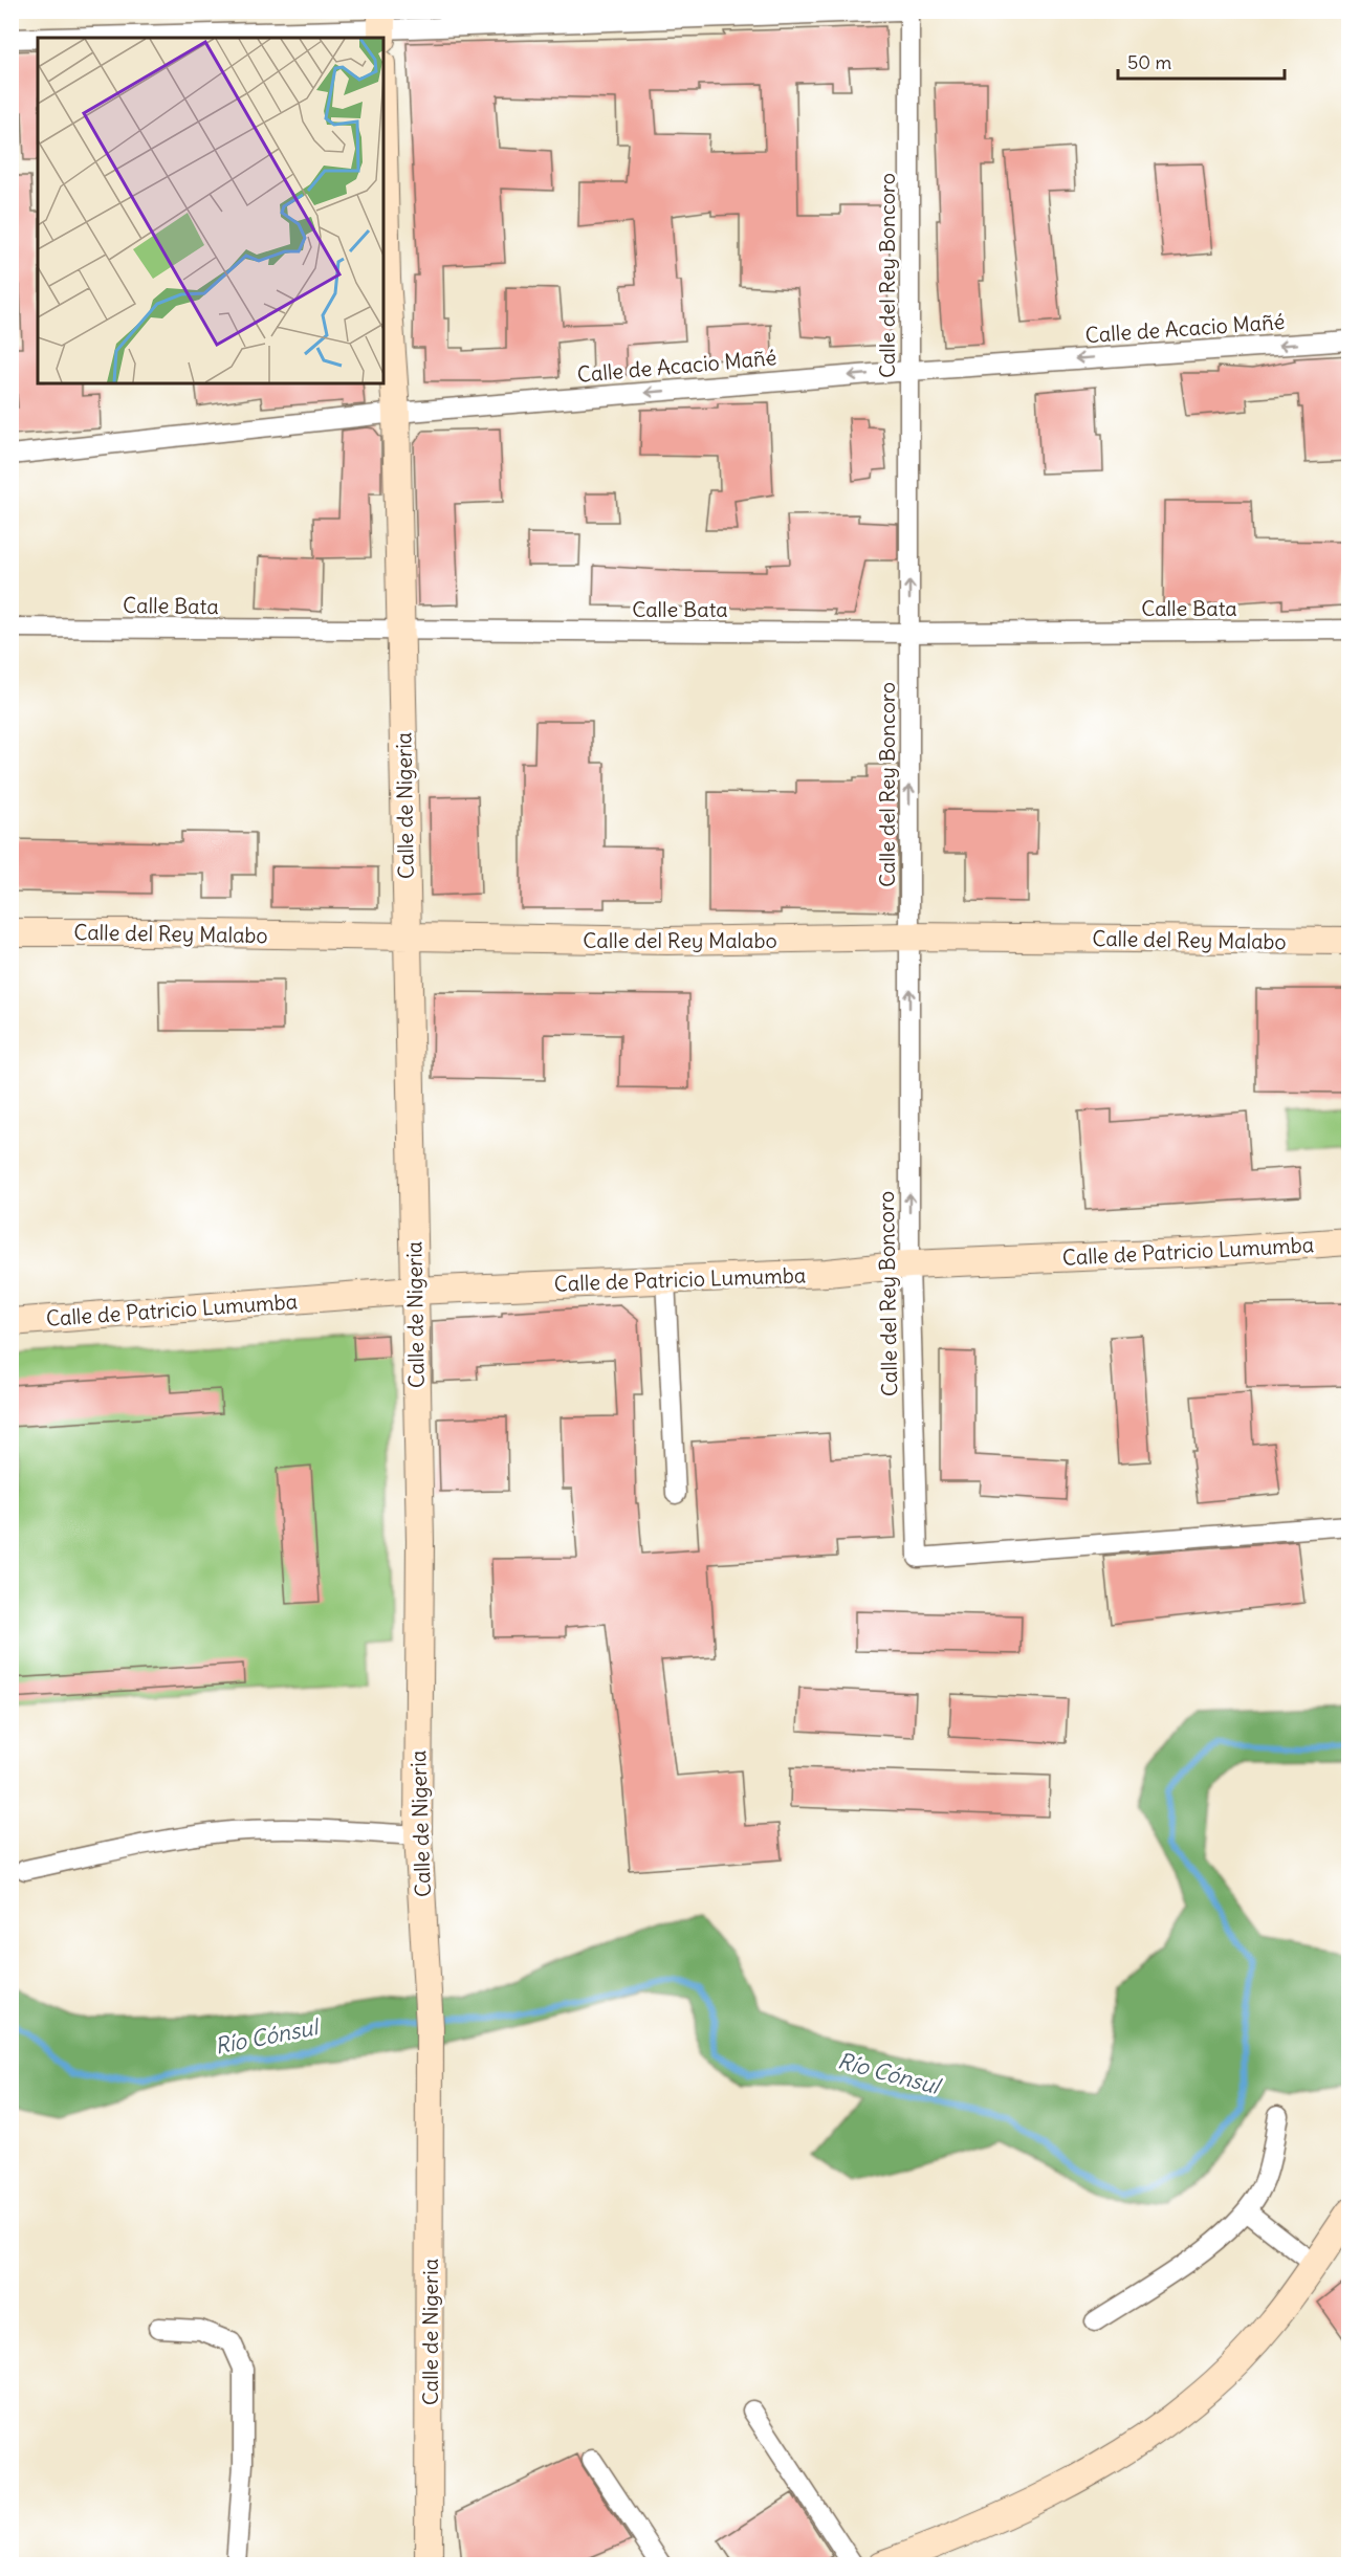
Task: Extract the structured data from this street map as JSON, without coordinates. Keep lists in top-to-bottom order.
{
  "streets": {
    "street": [
      "Calle del Rey Boncoro",
      "Calle de Acacio Mañé",
      "Calle Bata",
      "Calle de Nigeria",
      "Calle del Rey Malabo",
      "Calle de Patricio Lumumba"
    ]
  },
  "crossings": [
    ["Calle del Rey Boncoro", "Calle de Acacio Mañé"],
    ["Calle del Rey Boncoro", "Calle Bata"],
    ["Calle del Rey Boncoro", "Calle del Rey Malabo"],
    ["Calle del Rey Boncoro", "Calle de Patricio Lumumba"],
    ["Calle de Acacio Mañé", "Calle de Nigeria"],
    ["Calle Bata", "Calle de Nigeria"],
    ["Calle de Nigeria", "Calle del Rey Malabo"],
    ["Calle de Nigeria", "Calle de Patricio Lumumba"]
  ],
  "one_way": ["Calle del Rey Boncoro", "Calle de Acacio Mañé"],
  "water": ["Río Cónsul"],
  "scale_bar": "50 m"
}
